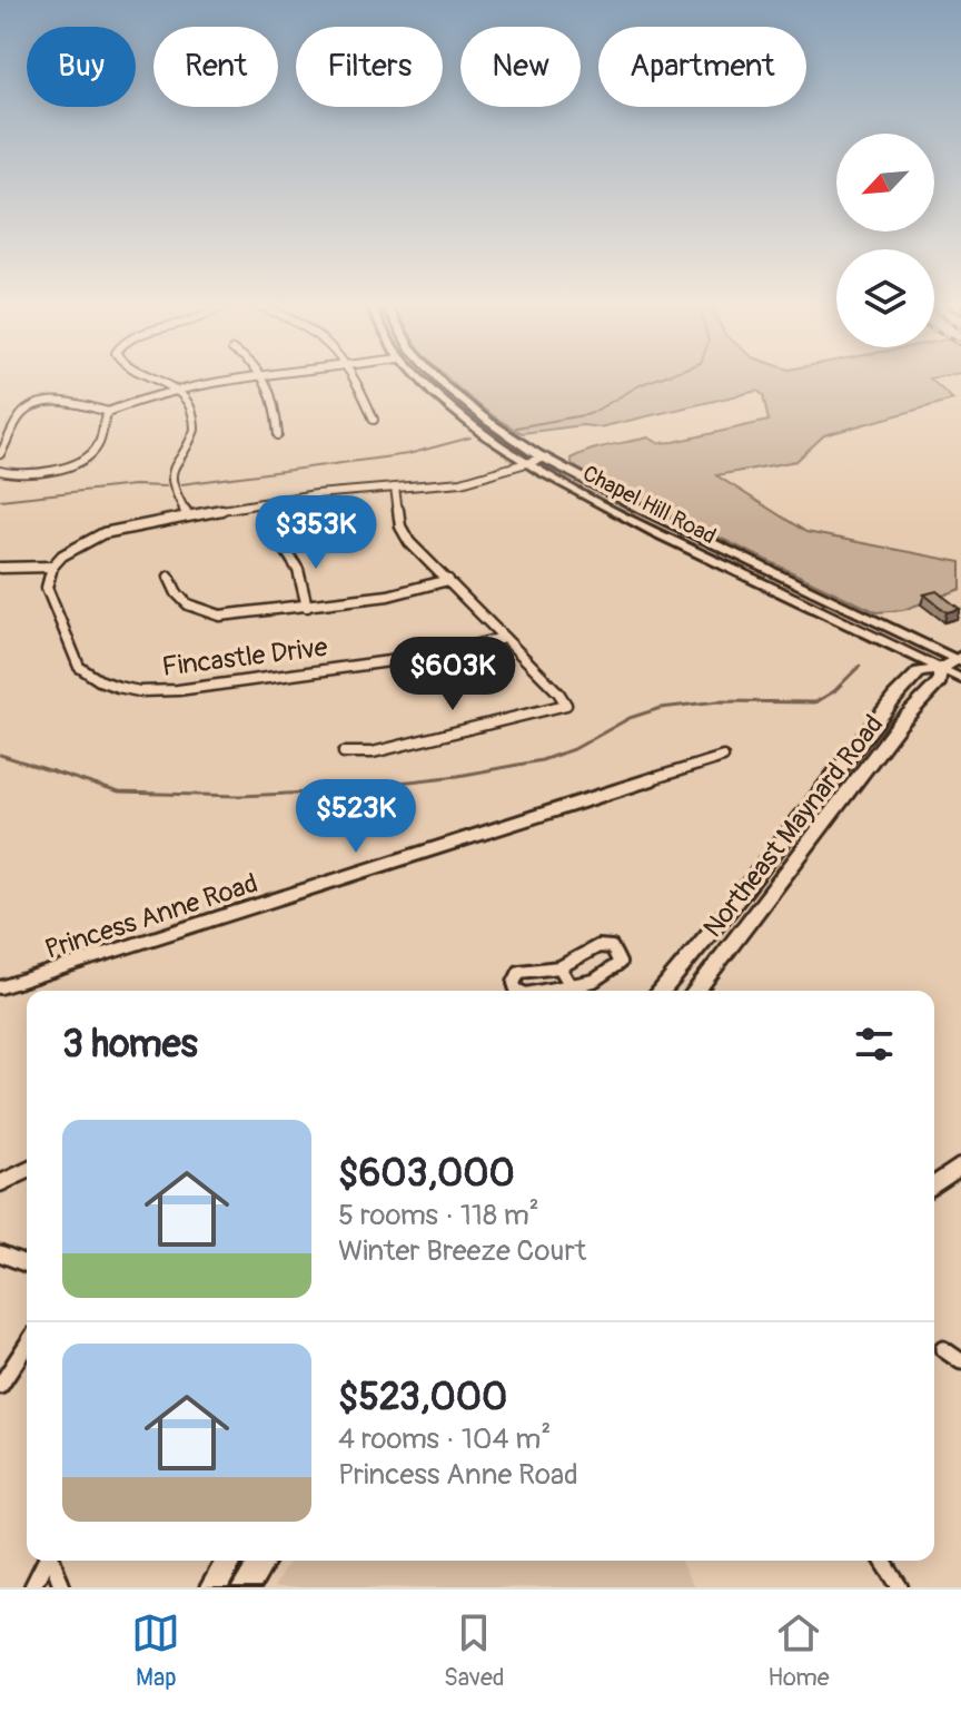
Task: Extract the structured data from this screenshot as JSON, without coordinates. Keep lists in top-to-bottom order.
{
  "streets": {
    "main road": ["Chapel Hill Road", "Northeast Maynard Road"],
    "street": ["Fincastle Drive", "Princess Anne Road"]
  },
  "crossings": [
    ["Chapel Hill Road", "Northeast Maynard Road"]
  ],
  "north": "bottom left",
  "page": {
    "chip": [
      "Buy",
      "Rent",
      "Filters",
      "New",
      "Apartment"
    ],
    "price": ["$353K", "$603K", "$523K"],
    "heading": "3 homes",
    "list": [
      {
        "name": "$603,000",
        "note": "5 rooms · 118 m² · Winter Breeze Court"
      },
      {
        "name": "$523,000",
        "note": "4 rooms · 104 m² · Princess Anne Road"
      }
    ],
    "tabs": ["Map", "Saved", "Home"]
  }
}
